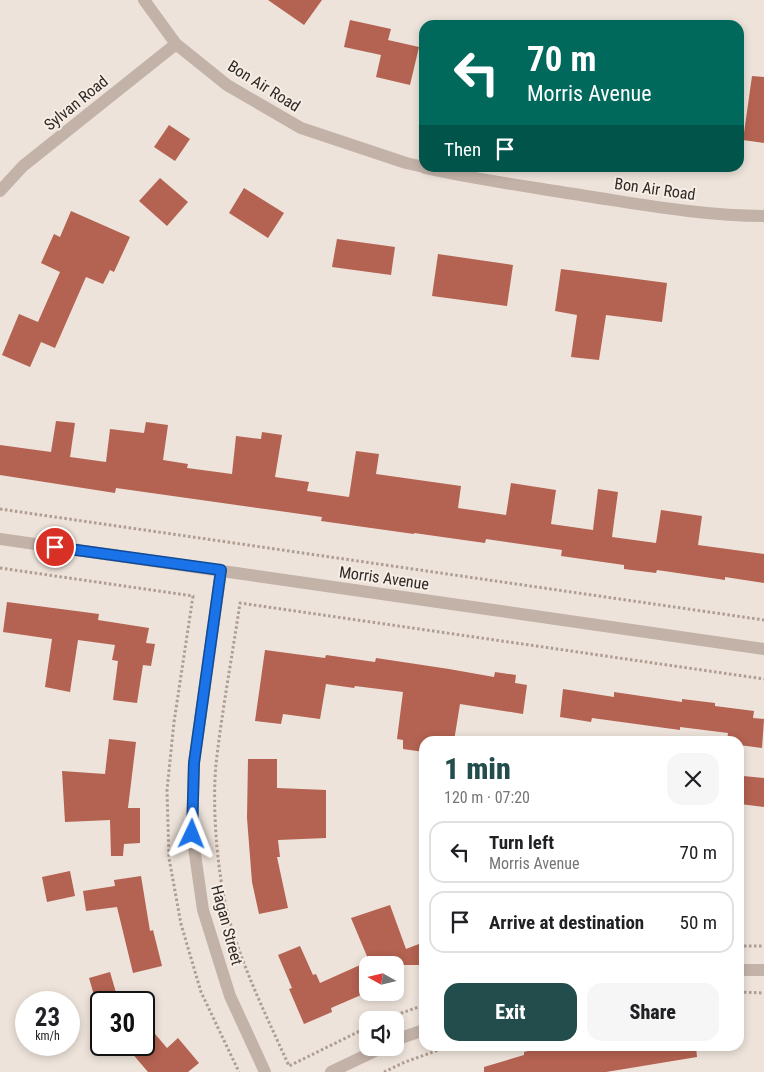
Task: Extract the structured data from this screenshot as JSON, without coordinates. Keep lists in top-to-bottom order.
{
  "streets": {
    "street": [
      "Bon Air Road",
      "Sylvan Road",
      "Morris Avenue",
      "Hagan Street"
    ]
  },
  "crossings": [
    ["Bon Air Road", "Sylvan Road"],
    ["Morris Avenue", "Hagan Street"]
  ],
  "north": "left",
  "page": {
    "turn": ["70 m", "Morris Avenue"],
    "then": "Then",
    "heading": ["1 min", "120 m · 07:20"],
    "list": [
      {
        "name": "Turn left",
        "note": "Morris Avenue",
        "value": "70 m"
      },
      {
        "name": "Arrive at destination",
        "value": "50 m"
      }
    ],
    "buttons": ["Exit", "Share"],
    "speed": "23 km/h",
    "limit": "30"
  }
}
